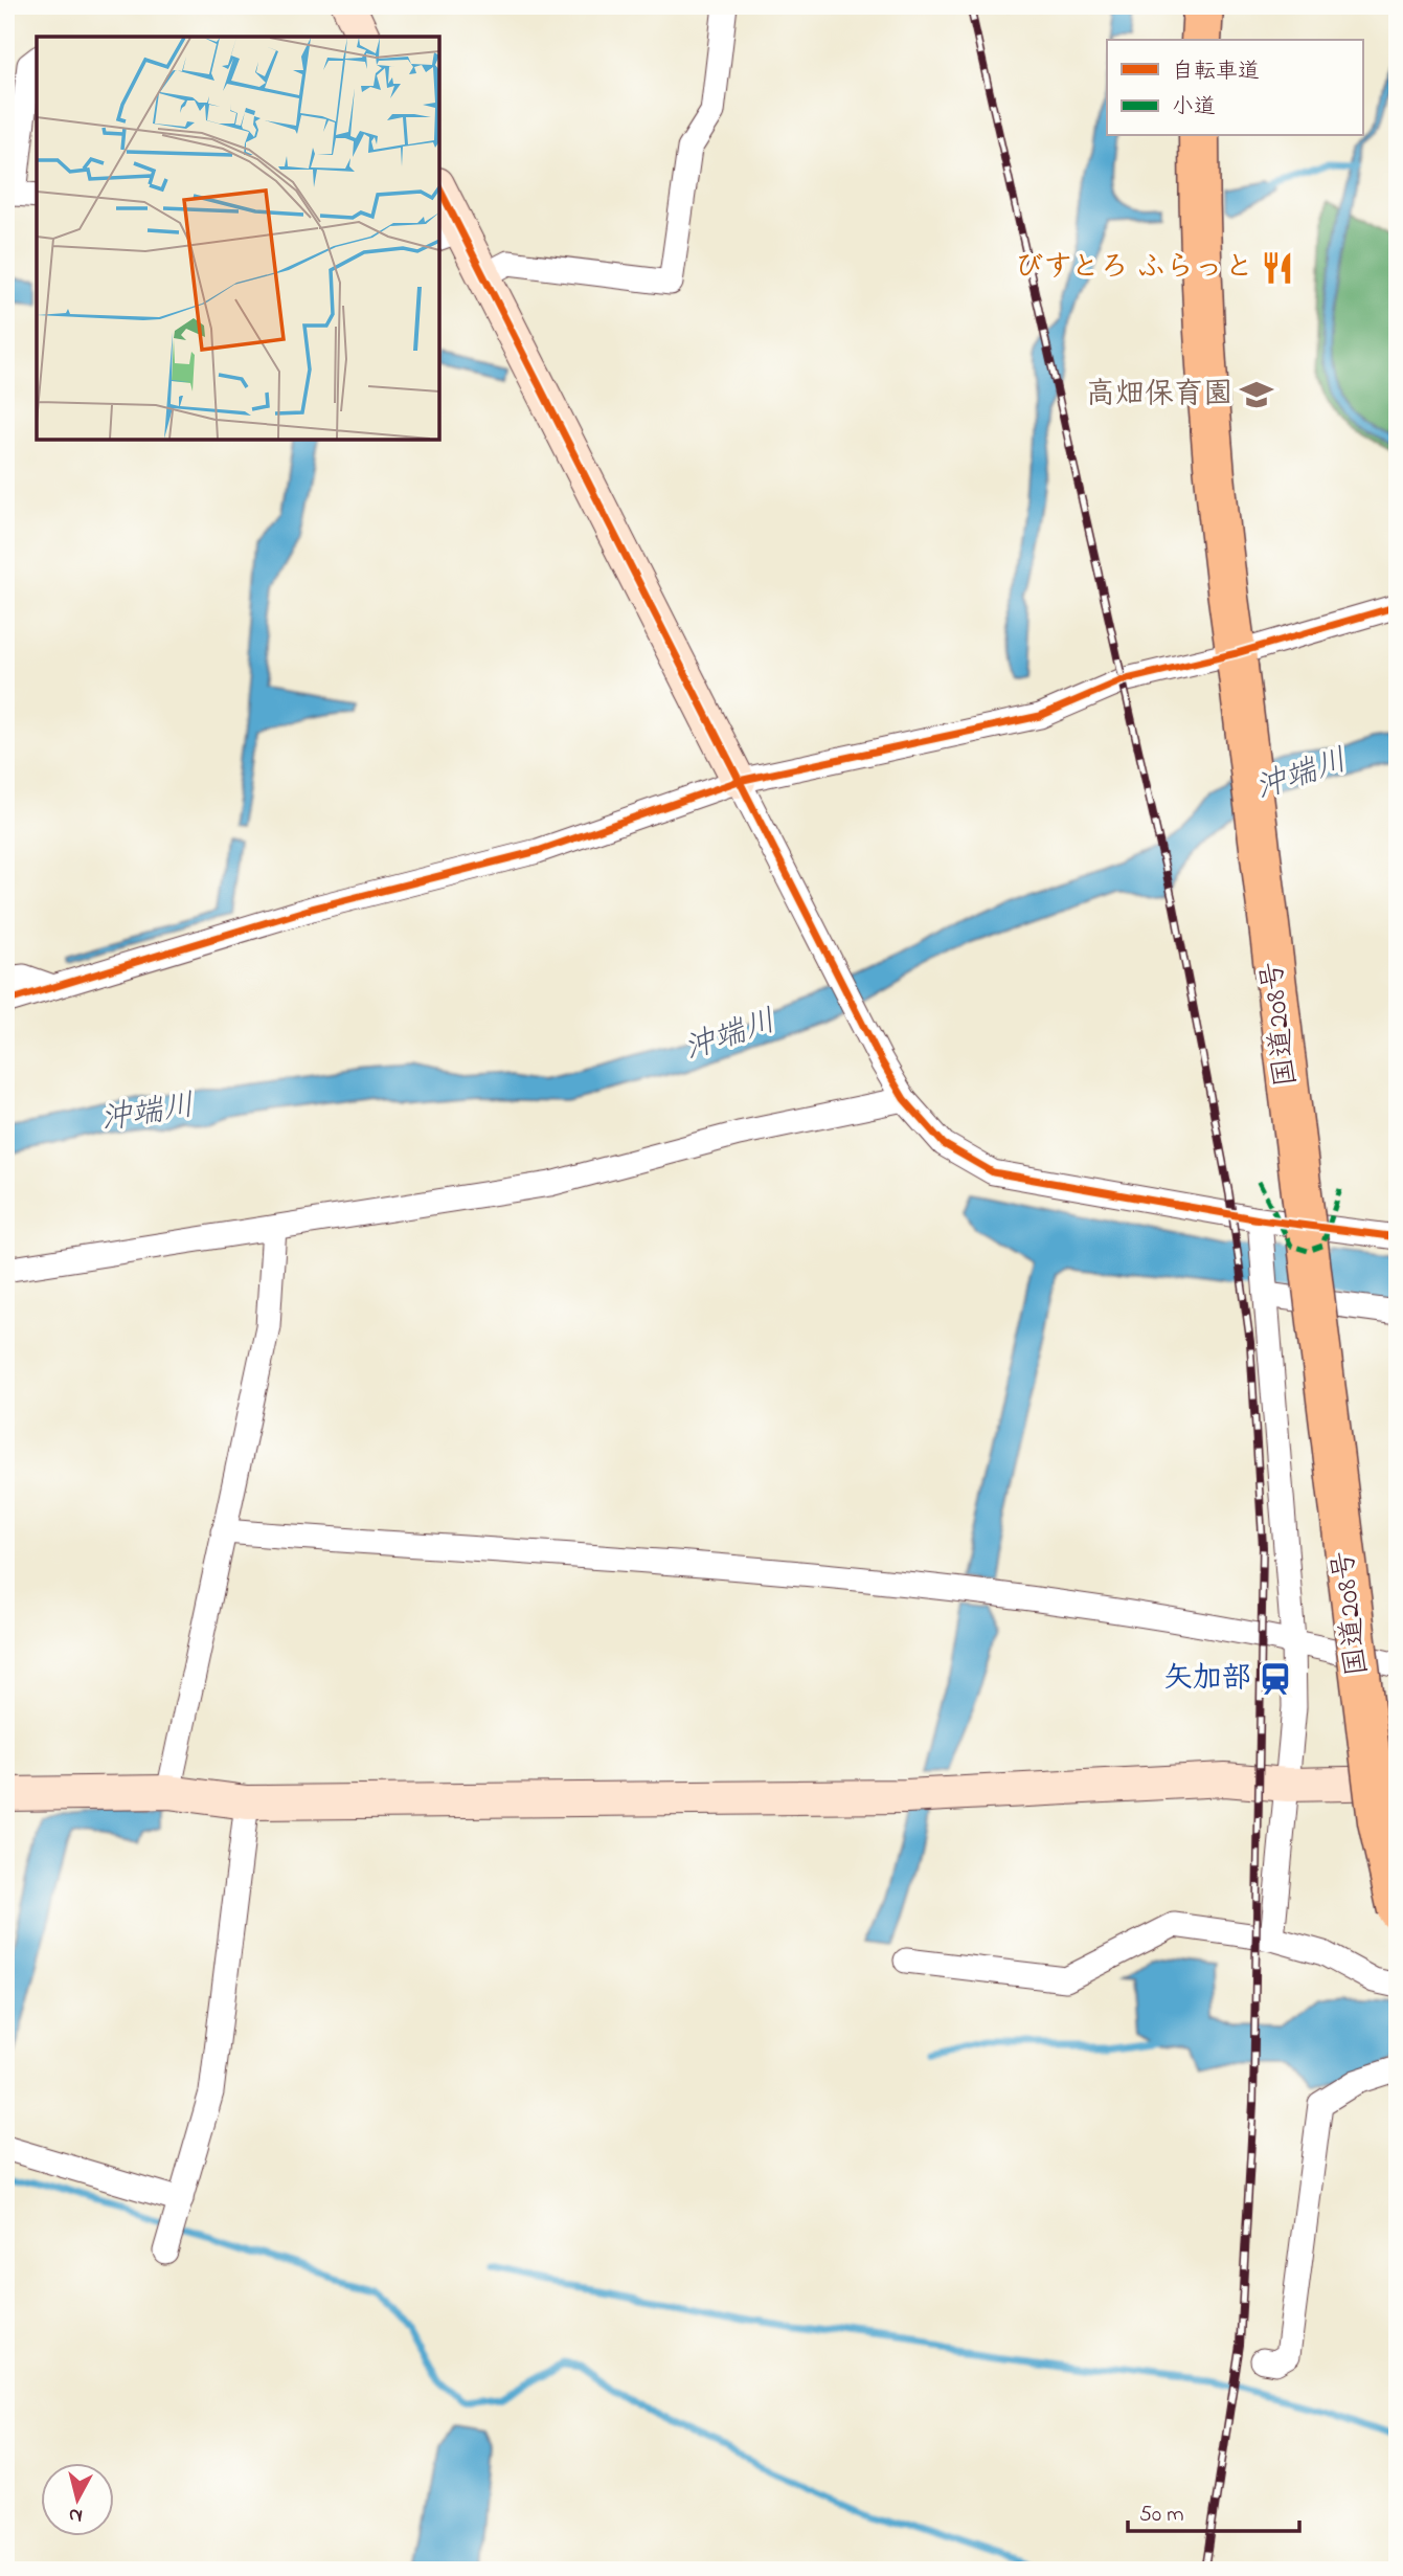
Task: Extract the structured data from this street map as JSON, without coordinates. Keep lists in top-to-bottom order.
{
  "streets": {
    "highway": ["国道208号"]
  },
  "water": ["沖端川"],
  "places": {
    "restaurant": ["びすとろ ふらっと"],
    "school or university": ["高畑保育園"],
    "station": ["矢加部"]
  },
  "legend": ["自転車道", "小道"],
  "scale_bar": "50 m",
  "north": "bottom"
}
